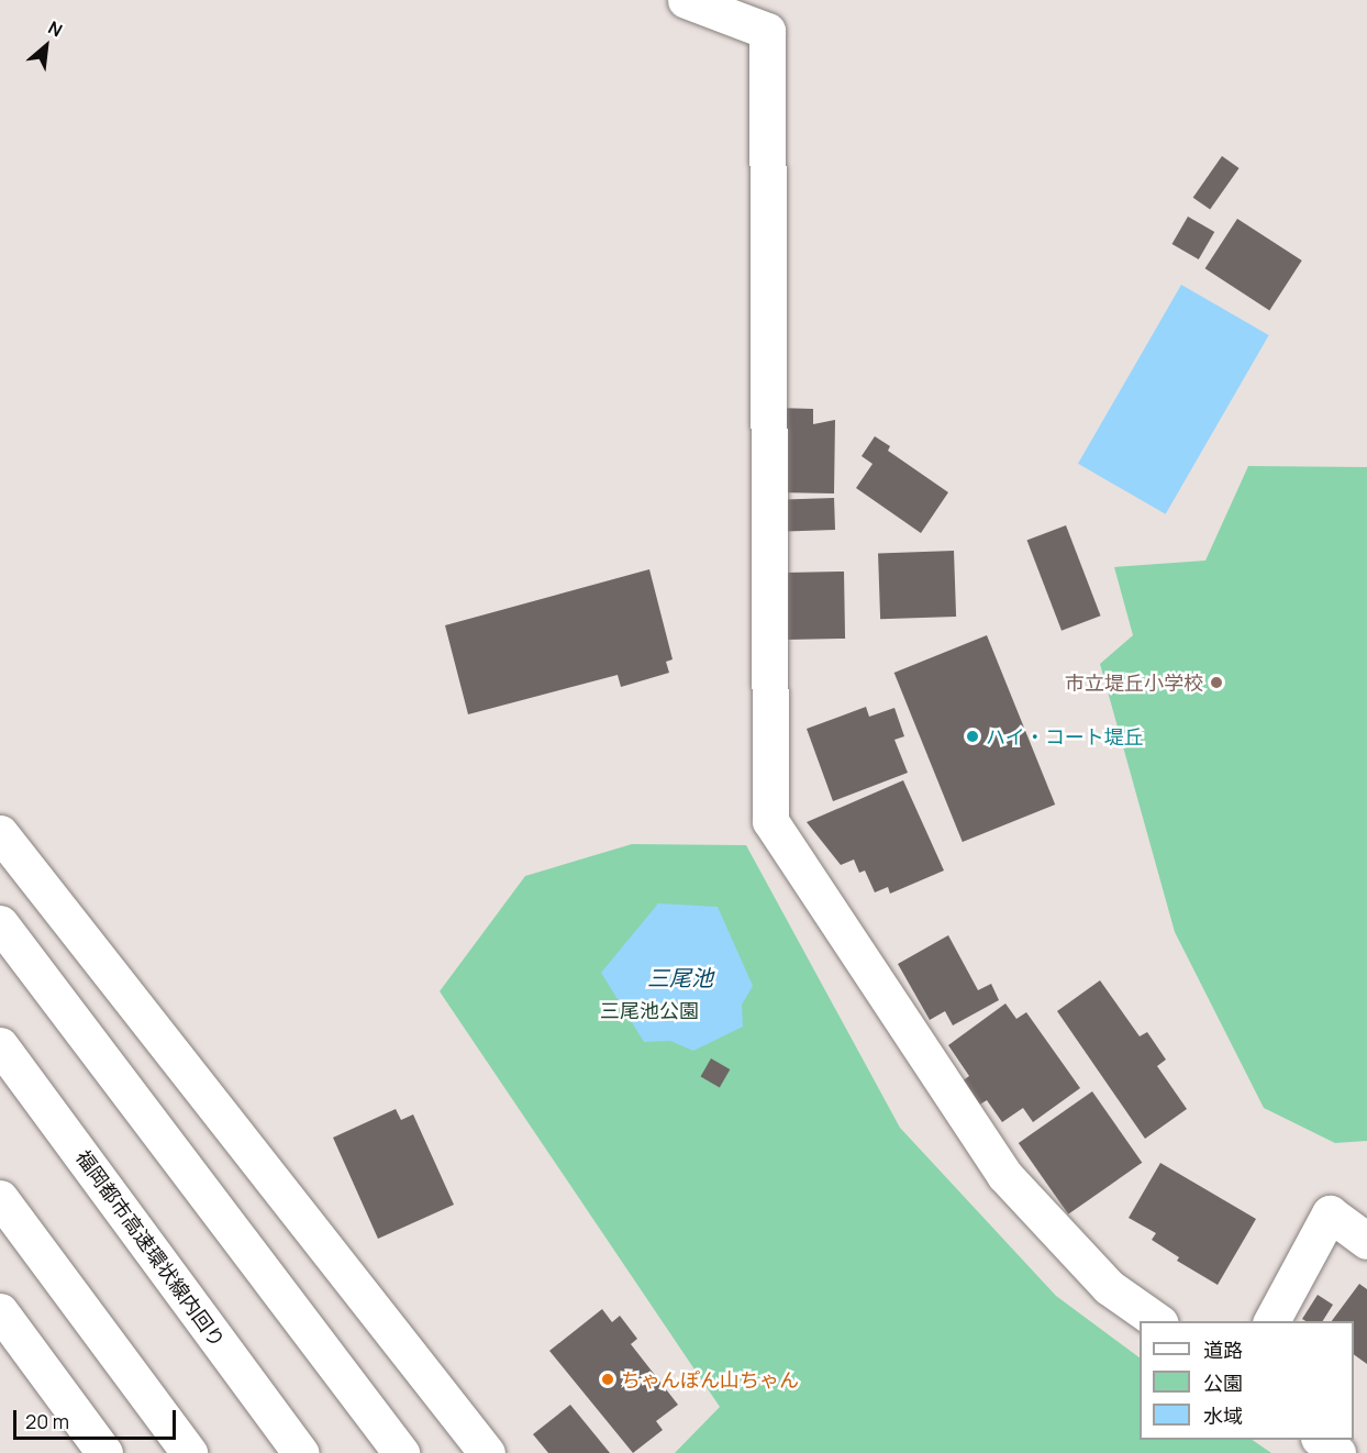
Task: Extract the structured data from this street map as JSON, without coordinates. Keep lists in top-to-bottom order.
{
  "streets": {
    "main road": ["福岡都市高速環状線内回り"]
  },
  "water": ["三尾池"],
  "parks": ["三尾池公園"],
  "places": ["市立堤丘小学校", "ハイ・コート堤丘", "ちゃんぽん山ちゃん"],
  "legend": ["道路", "公園", "水域"],
  "scale_bar": "20 m",
  "north": "top right"
}
